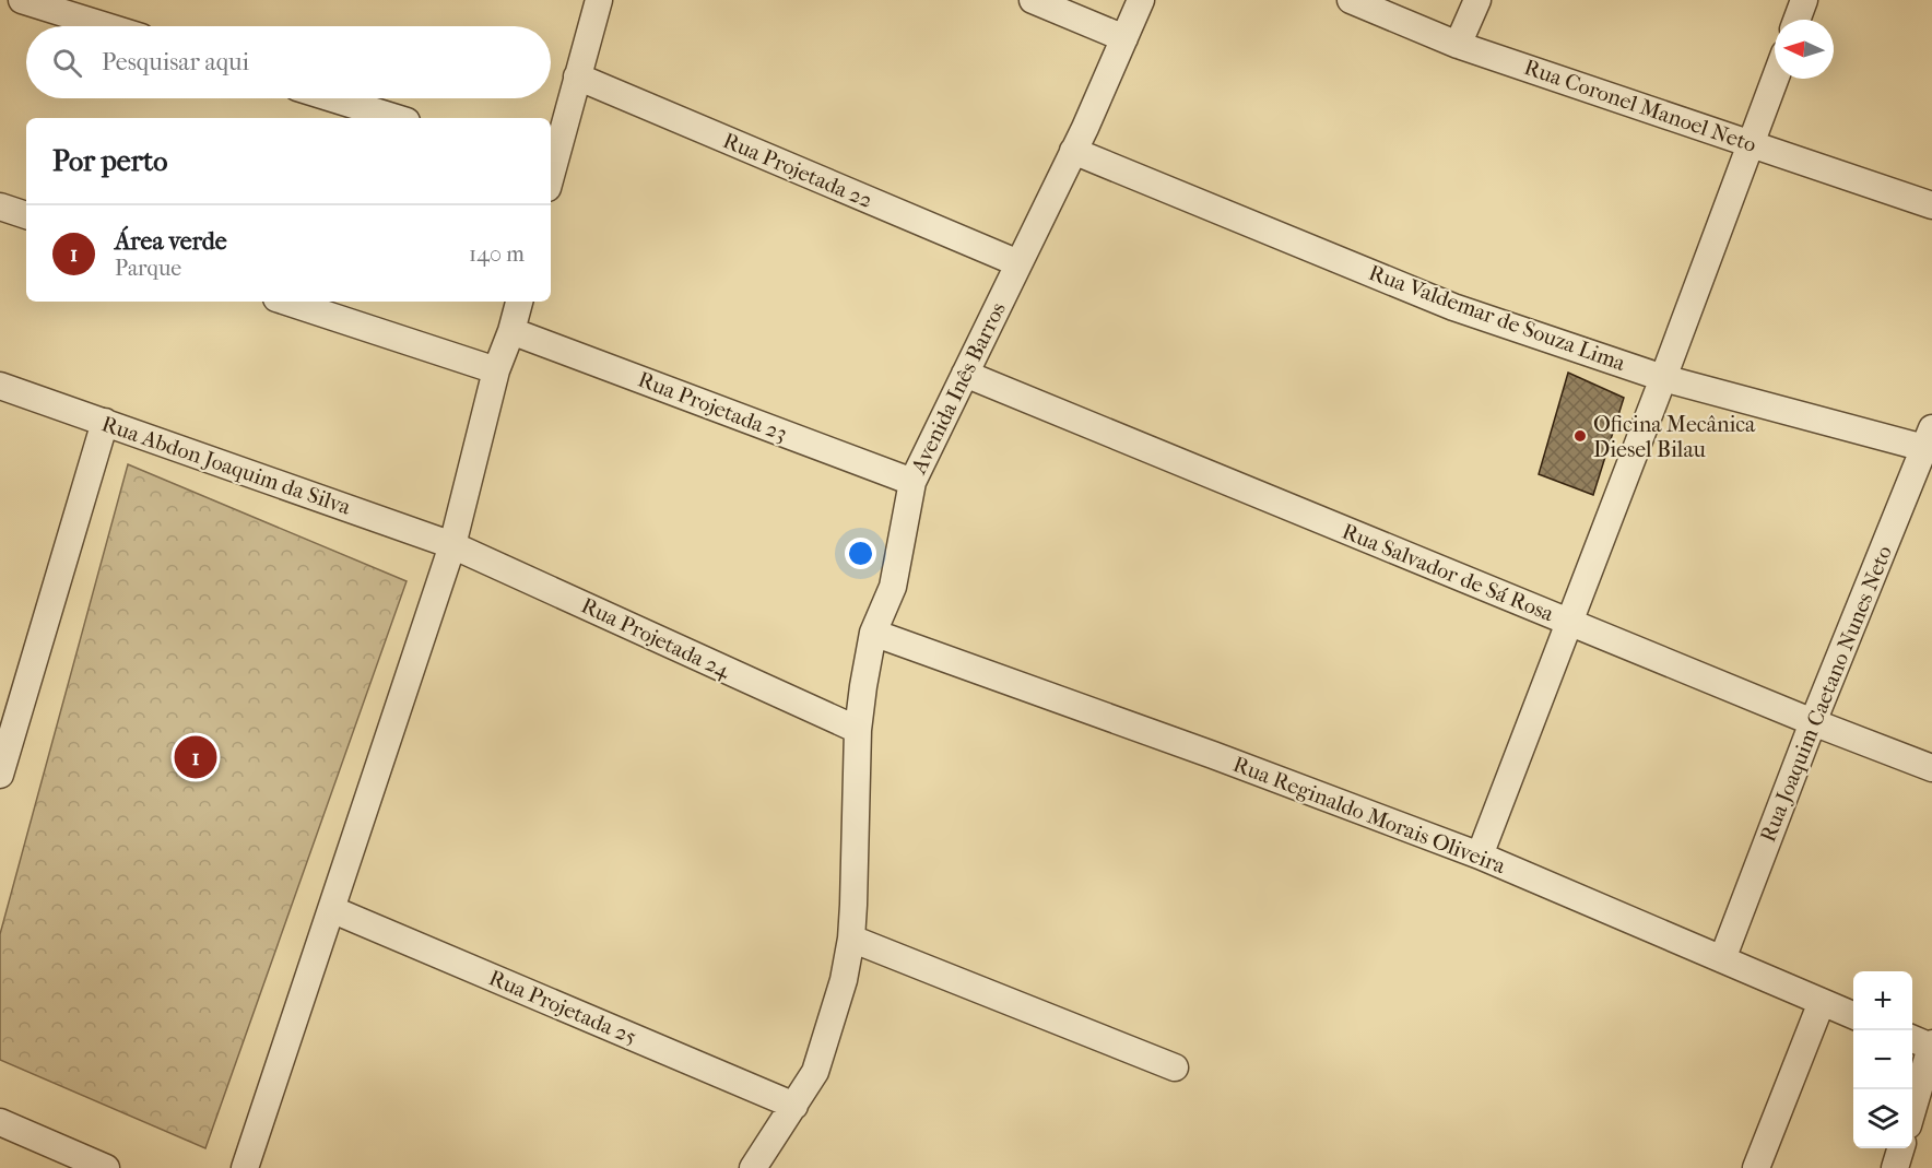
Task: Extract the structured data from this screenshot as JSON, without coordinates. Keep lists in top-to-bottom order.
{
  "streets": {
    "street": [
      "Rua Coronel Manoel Neto",
      "Rua Projetada 22",
      "Rua Valdemar de Souza Lima",
      "Avenida Inês Barros",
      "Rua Projetada 23",
      "Rua Abdon Joaquim da Silva",
      "Rua Salvador de Sá Rosa",
      "Rua Projetada 24",
      "Rua Joaquim Caetano Nunes Neto",
      "Rua Reginaldo Morais Oliveira",
      "Rua Projetada 25"
    ]
  },
  "crossings": [
    ["Rua Projetada 22", "Avenida Inês Barros"],
    ["Rua Valdemar de Souza Lima", "Avenida Inês Barros"],
    ["Rua Valdemar de Souza Lima", "Rua Joaquim Caetano Nunes Neto"],
    ["Avenida Inês Barros", "Rua Projetada 23"],
    ["Avenida Inês Barros", "Rua Salvador de Sá Rosa"],
    ["Avenida Inês Barros", "Rua Projetada 24"],
    ["Avenida Inês Barros", "Rua Reginaldo Morais Oliveira"],
    ["Avenida Inês Barros", "Rua Projetada 25"],
    ["Rua Abdon Joaquim da Silva", "Rua Projetada 24"],
    ["Rua Salvador de Sá Rosa", "Rua Joaquim Caetano Nunes Neto"],
    ["Rua Joaquim Caetano Nunes Neto", "Rua Reginaldo Morais Oliveira"]
  ],
  "places": ["Oficina Mecânica Diesel Bilau"],
  "north": "left",
  "page": {
    "search": "Pesquisar aqui",
    "heading": "Por perto",
    "list": [
      {
        "mark": "1",
        "name": "Área verde",
        "note": "Parque",
        "value": "140 m"
      }
    ],
    "pins": "1",
    "map_buttons": ["+", "−"]
  }
}
